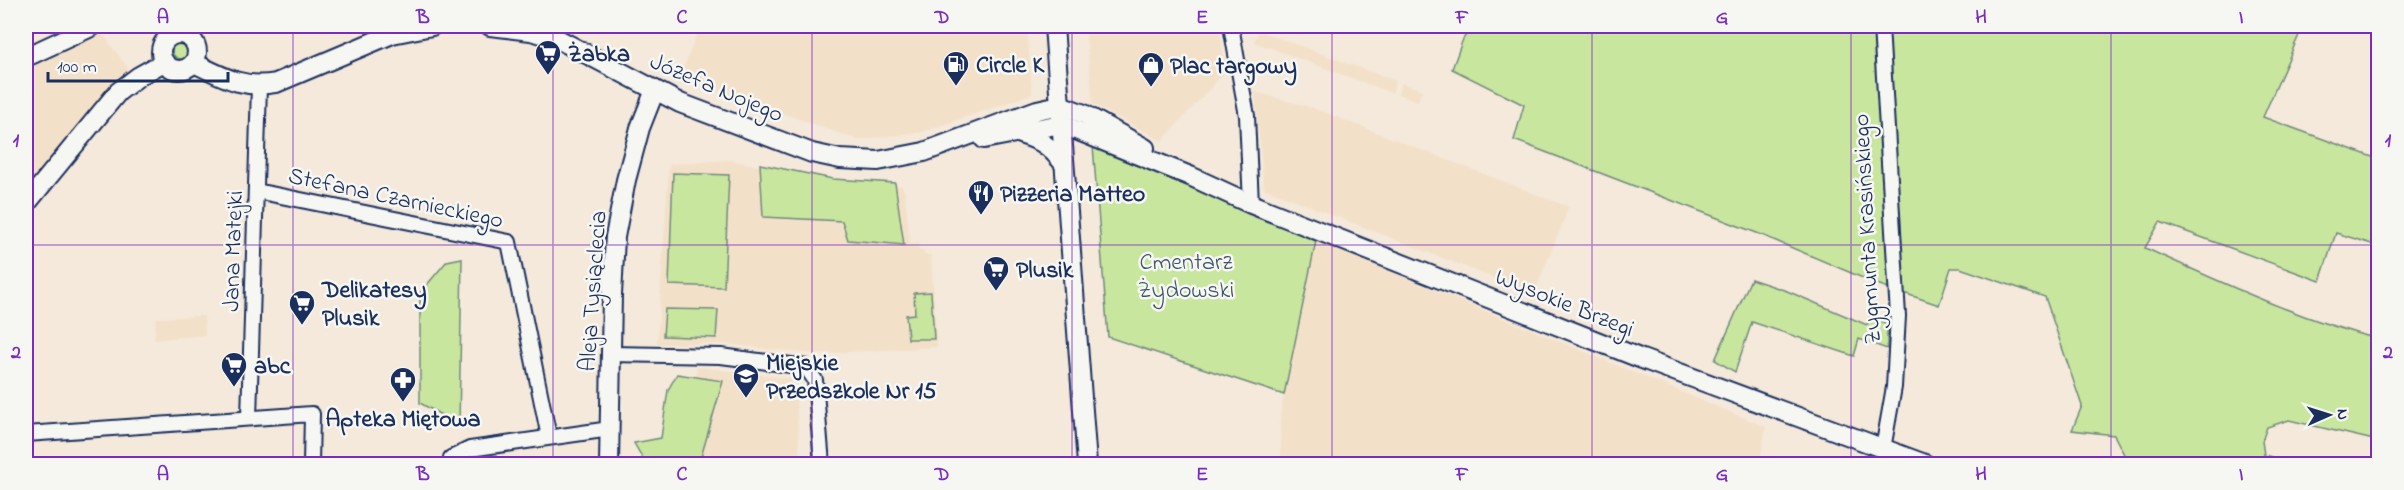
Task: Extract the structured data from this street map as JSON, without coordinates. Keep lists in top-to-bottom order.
{
  "streets": {
    "street": [
      "Józefa Nojego",
      "Stefana Czarnieckiego",
      "Zygmunta Krasińskiego",
      "Jana Matejki",
      "Aleja Tysiąclecia",
      "Wysokie Brzegi"
    ]
  },
  "crossings": [
    ["Józefa Nojego", "Aleja Tysiąclecia"],
    ["Józefa Nojego", "Wysokie Brzegi"],
    ["Stefana Czarnieckiego", "Jana Matejki"],
    ["Zygmunta Krasińskiego", "Wysokie Brzegi"]
  ],
  "parks": ["Cmentarz Żydowski"],
  "places": {
    "supermarket": [
      "Żabka",
      "Plusik",
      "Delikatesy Plusik",
      "abc"
    ],
    "fuel station": ["Circle K"],
    "shop": ["Plac targowy"],
    "restaurant": ["Pizzeria Matteo"],
    "school or university": ["Miejskie Przedszkole Nr 15"],
    "pharmacy": ["Apteka Miętowa"]
  },
  "scale_bar": "100 m",
  "north": "right",
  "grid": {
    "columns": [
      "A",
      "B",
      "C",
      "D",
      "E",
      "F",
      "G",
      "H",
      "I"
    ],
    "rows": ["1", "2"]
  }
}
